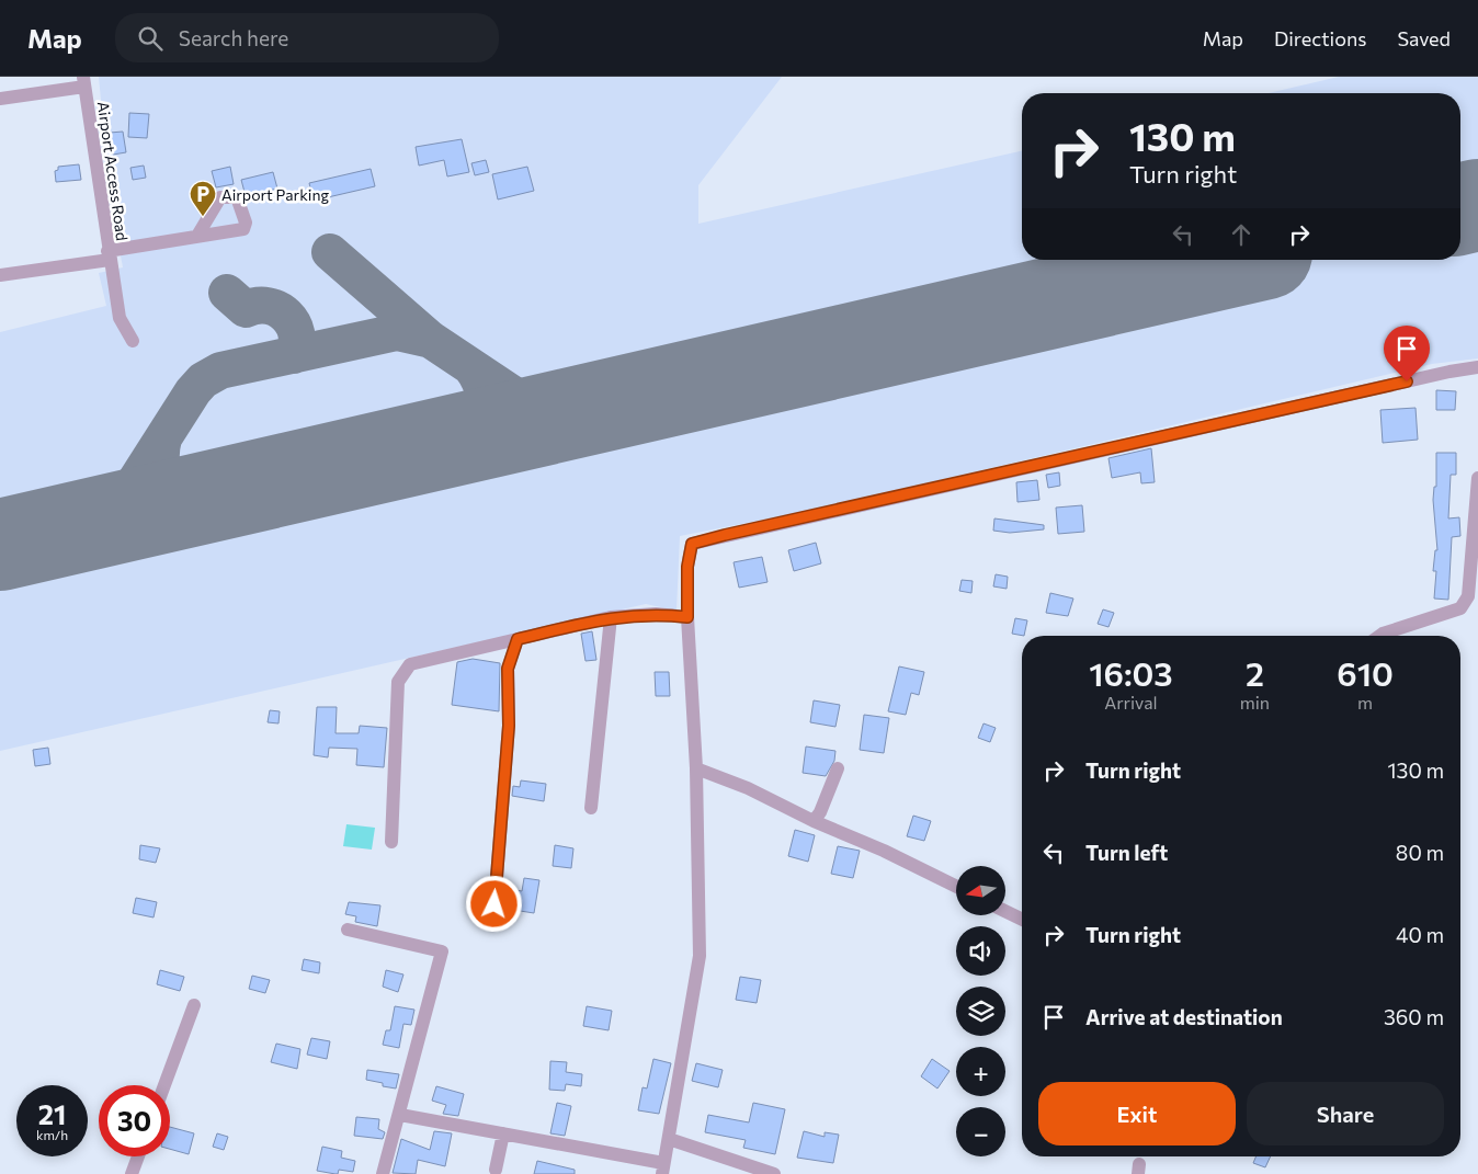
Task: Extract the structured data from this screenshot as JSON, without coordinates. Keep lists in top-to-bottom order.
{
  "streets": {
    "street": ["Airport Access Road"]
  },
  "places": {
    "parking": ["Airport Parking"]
  },
  "north": "left",
  "page": {
    "header": "Map",
    "search": "Search here",
    "nav": ["Map", "Directions", "Saved"],
    "turn": ["130 m", "Turn right"],
    "eta": [
      "16:03",
      "Arrival",
      "2",
      "min",
      "610",
      "m"
    ],
    "list": [
      {
        "name": "Turn right",
        "value": "130 m"
      },
      {
        "name": "Turn left",
        "value": "80 m"
      },
      {
        "name": "Turn right",
        "value": "40 m"
      },
      {
        "name": "Arrive at destination",
        "value": "360 m"
      }
    ],
    "map_buttons": ["+", "−"],
    "buttons": ["Exit", "Share"],
    "speed": "21 km/h",
    "limit": "30"
  }
}
